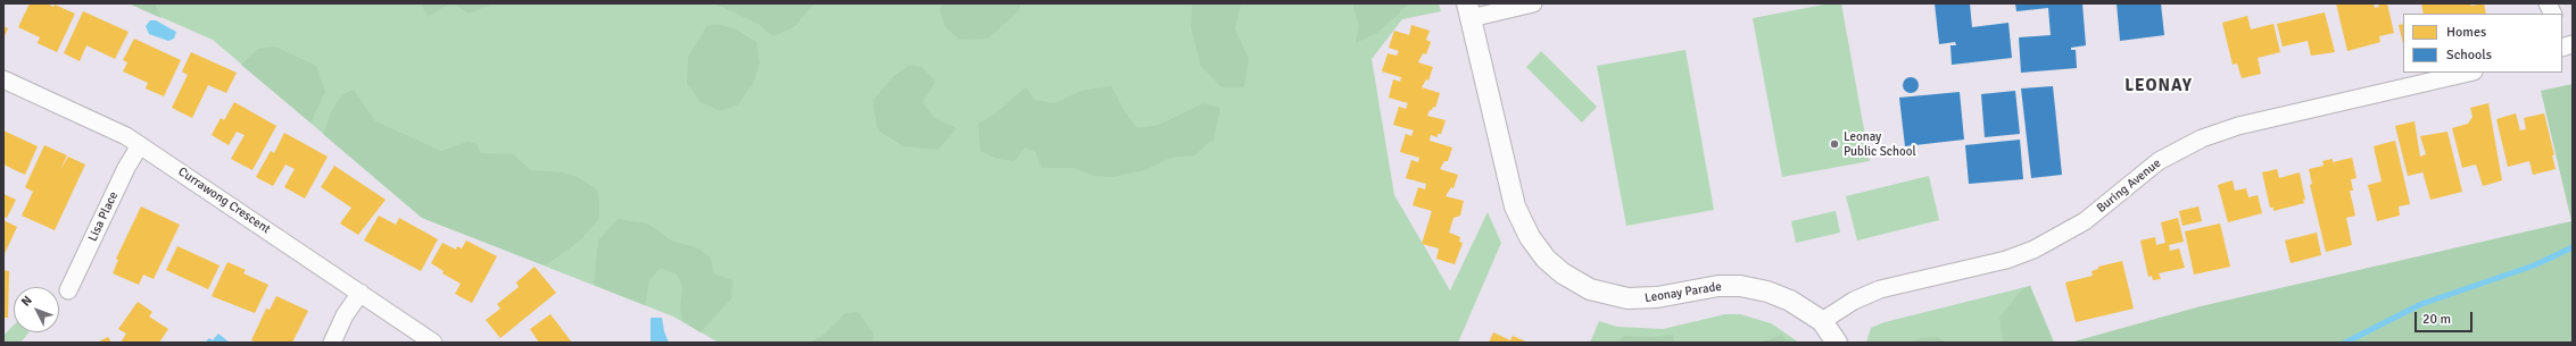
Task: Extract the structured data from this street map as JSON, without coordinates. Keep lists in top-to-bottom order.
{
  "streets": {
    "street": [
      "Buring Avenue",
      "Currawong Crescent",
      "Lisa Place",
      "Leonay Parade"
    ]
  },
  "crossings": [
    ["Buring Avenue", "Leonay Parade"],
    ["Currawong Crescent", "Lisa Place"]
  ],
  "districts": ["LEONAY"],
  "places": ["Leonay Public School"],
  "legend": ["Homes", "Schools"],
  "scale_bar": "20 m",
  "north": "top left"
}
